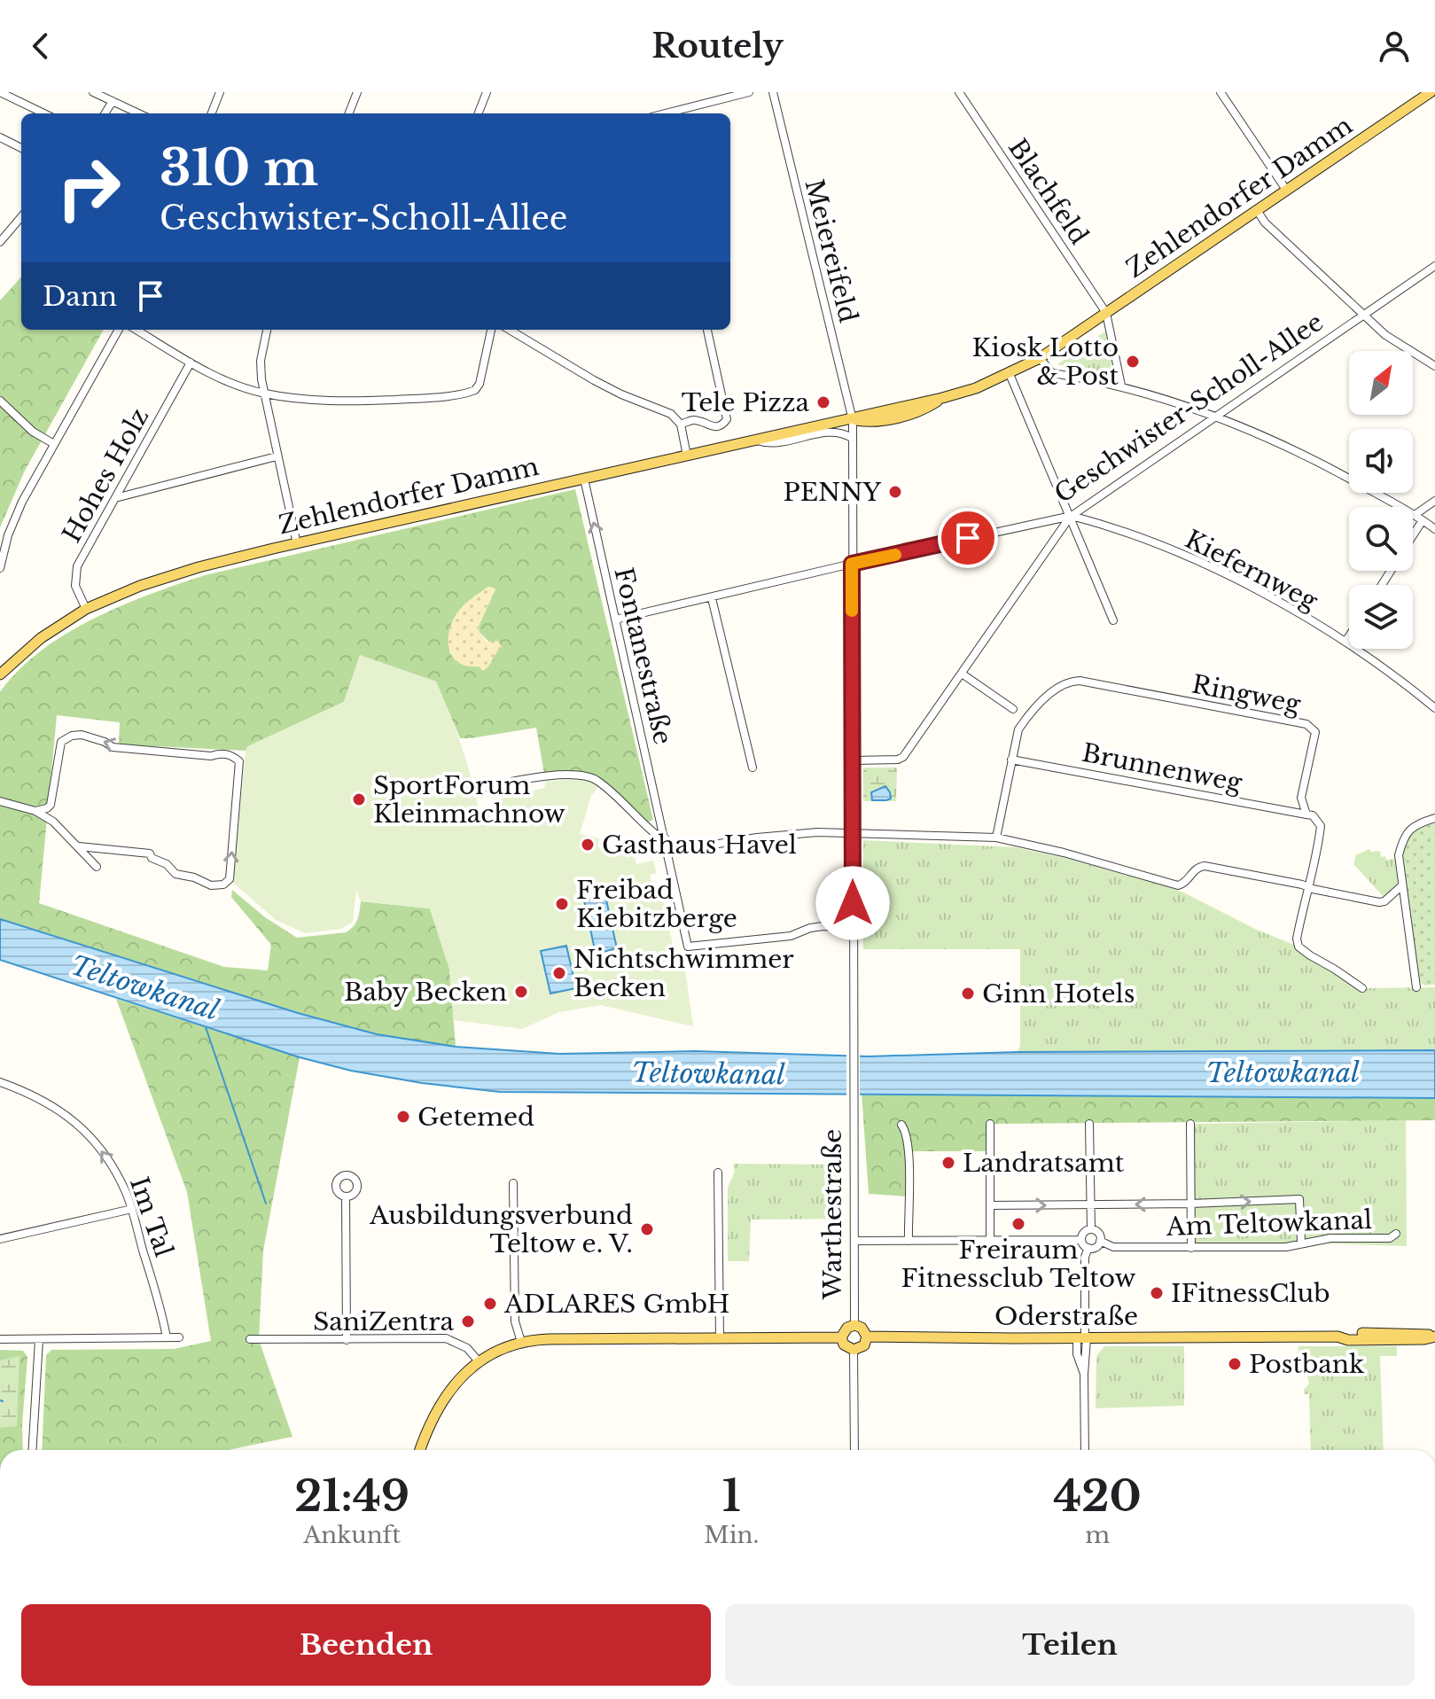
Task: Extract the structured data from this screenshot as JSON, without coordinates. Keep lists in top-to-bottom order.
{
  "streets": {
    "main road": ["Zehlendorfer Damm", "Warthestraße", "Oderstraße"],
    "street": [
      "Blachfeld",
      "Meiereifeld",
      "Geschwister-Scholl-Allee",
      "Hohes Holz",
      "Kiefernweg",
      "Fontanestraße",
      "Ringweg",
      "Brunnenweg",
      "Im Tal",
      "Am Teltowkanal"
    ]
  },
  "crossings": [
    ["Blachfeld", "Zehlendorfer Damm"],
    ["Zehlendorfer Damm", "Meiereifeld"],
    ["Zehlendorfer Damm", "Hohes Holz"],
    ["Zehlendorfer Damm", "Fontanestraße"],
    ["Meiereifeld", "Geschwister-Scholl-Allee"],
    ["Meiereifeld", "Fontanestraße"],
    ["Meiereifeld", "Warthestraße"],
    ["Geschwister-Scholl-Allee", "Kiefernweg"],
    ["Geschwister-Scholl-Allee", "Fontanestraße"],
    ["Fontanestraße", "Warthestraße"],
    ["Ringweg", "Brunnenweg"],
    ["Warthestraße", "Oderstraße"]
  ],
  "one_way": ["Im Tal"],
  "water": ["Teltowkanal"],
  "places": [
    "Kiosk Lotto & Post",
    "Tele Pizza",
    "PENNY",
    "SportForum Kleinmachnow",
    "Gasthaus Havel",
    "Freibad Kiebitzberge",
    "Nichtschwimmer Becken",
    "Baby Becken",
    "Ginn Hotels",
    "Getemed",
    "Landratsamt",
    "Freiraum Fitnessclub Teltow",
    "Ausbildungsverbund Teltow e. V.",
    "IFitnessClub",
    "ADLARES GmbH",
    "SaniZentra",
    "Postbank"
  ],
  "north": "top right",
  "page": {
    "header": "Routely",
    "turn": ["310 m", "Geschwister-Scholl-Allee"],
    "then": "Dann",
    "eta": [
      "21:49",
      "Ankunft",
      "1",
      "Min.",
      "420",
      "m"
    ],
    "buttons": ["Beenden", "Teilen"]
  }
}
